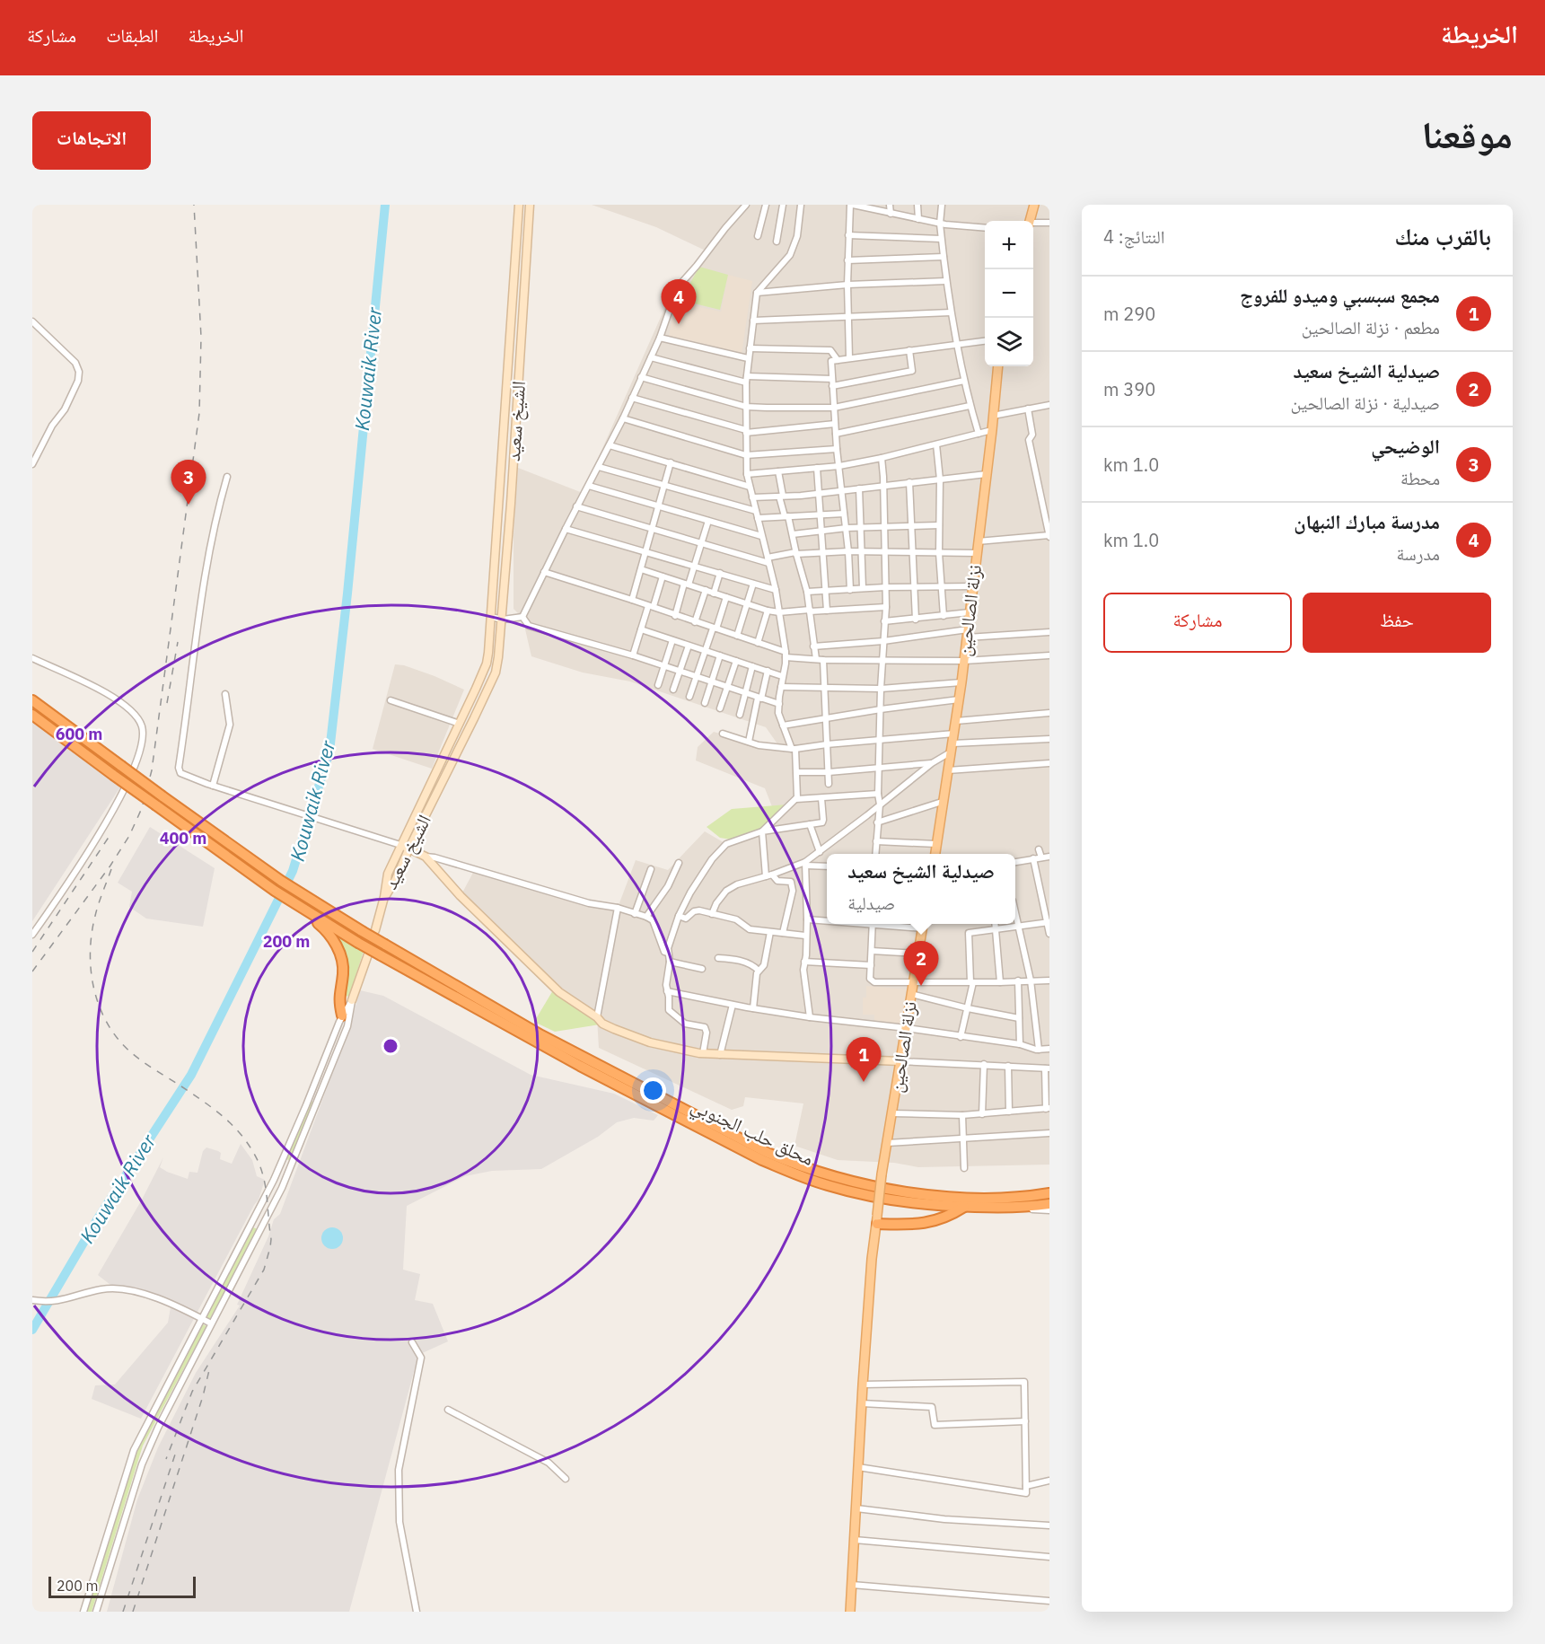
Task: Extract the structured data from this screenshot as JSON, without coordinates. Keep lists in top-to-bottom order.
{
  "streets": {
    "highway": ["محلق حلب الجنوبي"],
    "main road": ["الشيخ سعيد", "نزلة الصالحين"]
  },
  "water": ["Kouwaik River"],
  "scale_bar": "200 m",
  "page": {
    "header": "الخريطة",
    "nav": ["الخريطة", "الطبقات", "مشاركة"],
    "title": "موقعنا",
    "buttons": [
      "الاتجاهات",
      ["حفظ", "مشاركة"]
    ],
    "heading": ["بالقرب منك", "النتائج: 4"],
    "map_buttons": ["+", "−"],
    "list": [
      {
        "mark": "1",
        "name": "مجمع سبسبي وميدو للفروج",
        "note": "مطعم · نزلة الصالحين",
        "value": "290 m"
      },
      {
        "mark": "2",
        "name": "صيدلية الشيخ سعيد",
        "note": "صيدلية · نزلة الصالحين",
        "value": "390 m"
      },
      {
        "mark": "3",
        "name": "الوضيحي",
        "note": "محطة",
        "value": "1.0 km"
      },
      {
        "mark": "4",
        "name": "مدرسة مبارك النبهان",
        "note": "مدرسة",
        "value": "1.0 km"
      }
    ],
    "pins": [
      "4",
      "3",
      "2",
      "1"
    ],
    "popup": ["صيدلية الشيخ سعيد", "صيدلية"],
    "scale": "200 m"
  },
  "rings": ["600 m", "400 m", "200 m"]
}
